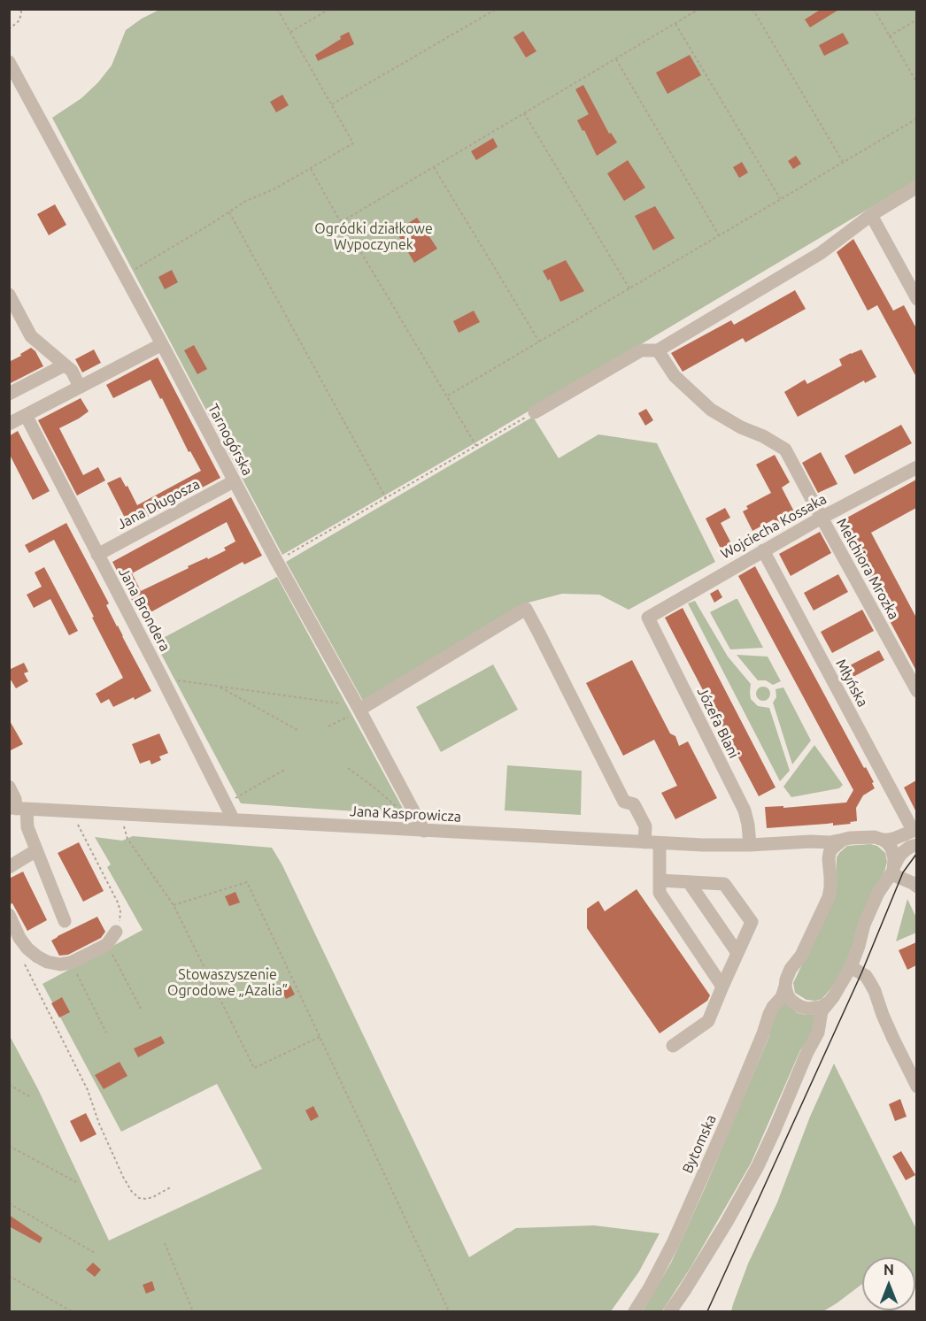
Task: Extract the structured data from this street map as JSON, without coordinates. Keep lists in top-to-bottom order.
{
  "streets": {
    "street": [
      "Tarnogórska",
      "Jana Długosza",
      "Wojciecha Kossaka",
      "Melchiora Mrozka",
      "Jana Brondera",
      "Młyńska",
      "Józefa Blani",
      "Jana Kasprowicza",
      "Bytomska"
    ]
  },
  "crossings": [
    ["Tarnogórska", "Jana Długosza"],
    ["Tarnogórska", "Jana Kasprowicza"],
    ["Jana Długosza", "Jana Brondera"],
    ["Wojciecha Kossaka", "Melchiora Mrozka"],
    ["Wojciecha Kossaka", "Młyńska"],
    ["Wojciecha Kossaka", "Józefa Blani"],
    ["Jana Brondera", "Jana Kasprowicza"],
    ["Józefa Blani", "Jana Kasprowicza"]
  ],
  "parks": ["Ogródki działkowe Wypoczynek", "Stowaszyszenie Ogrodowe „Azalia”"],
  "north": "top"
}
